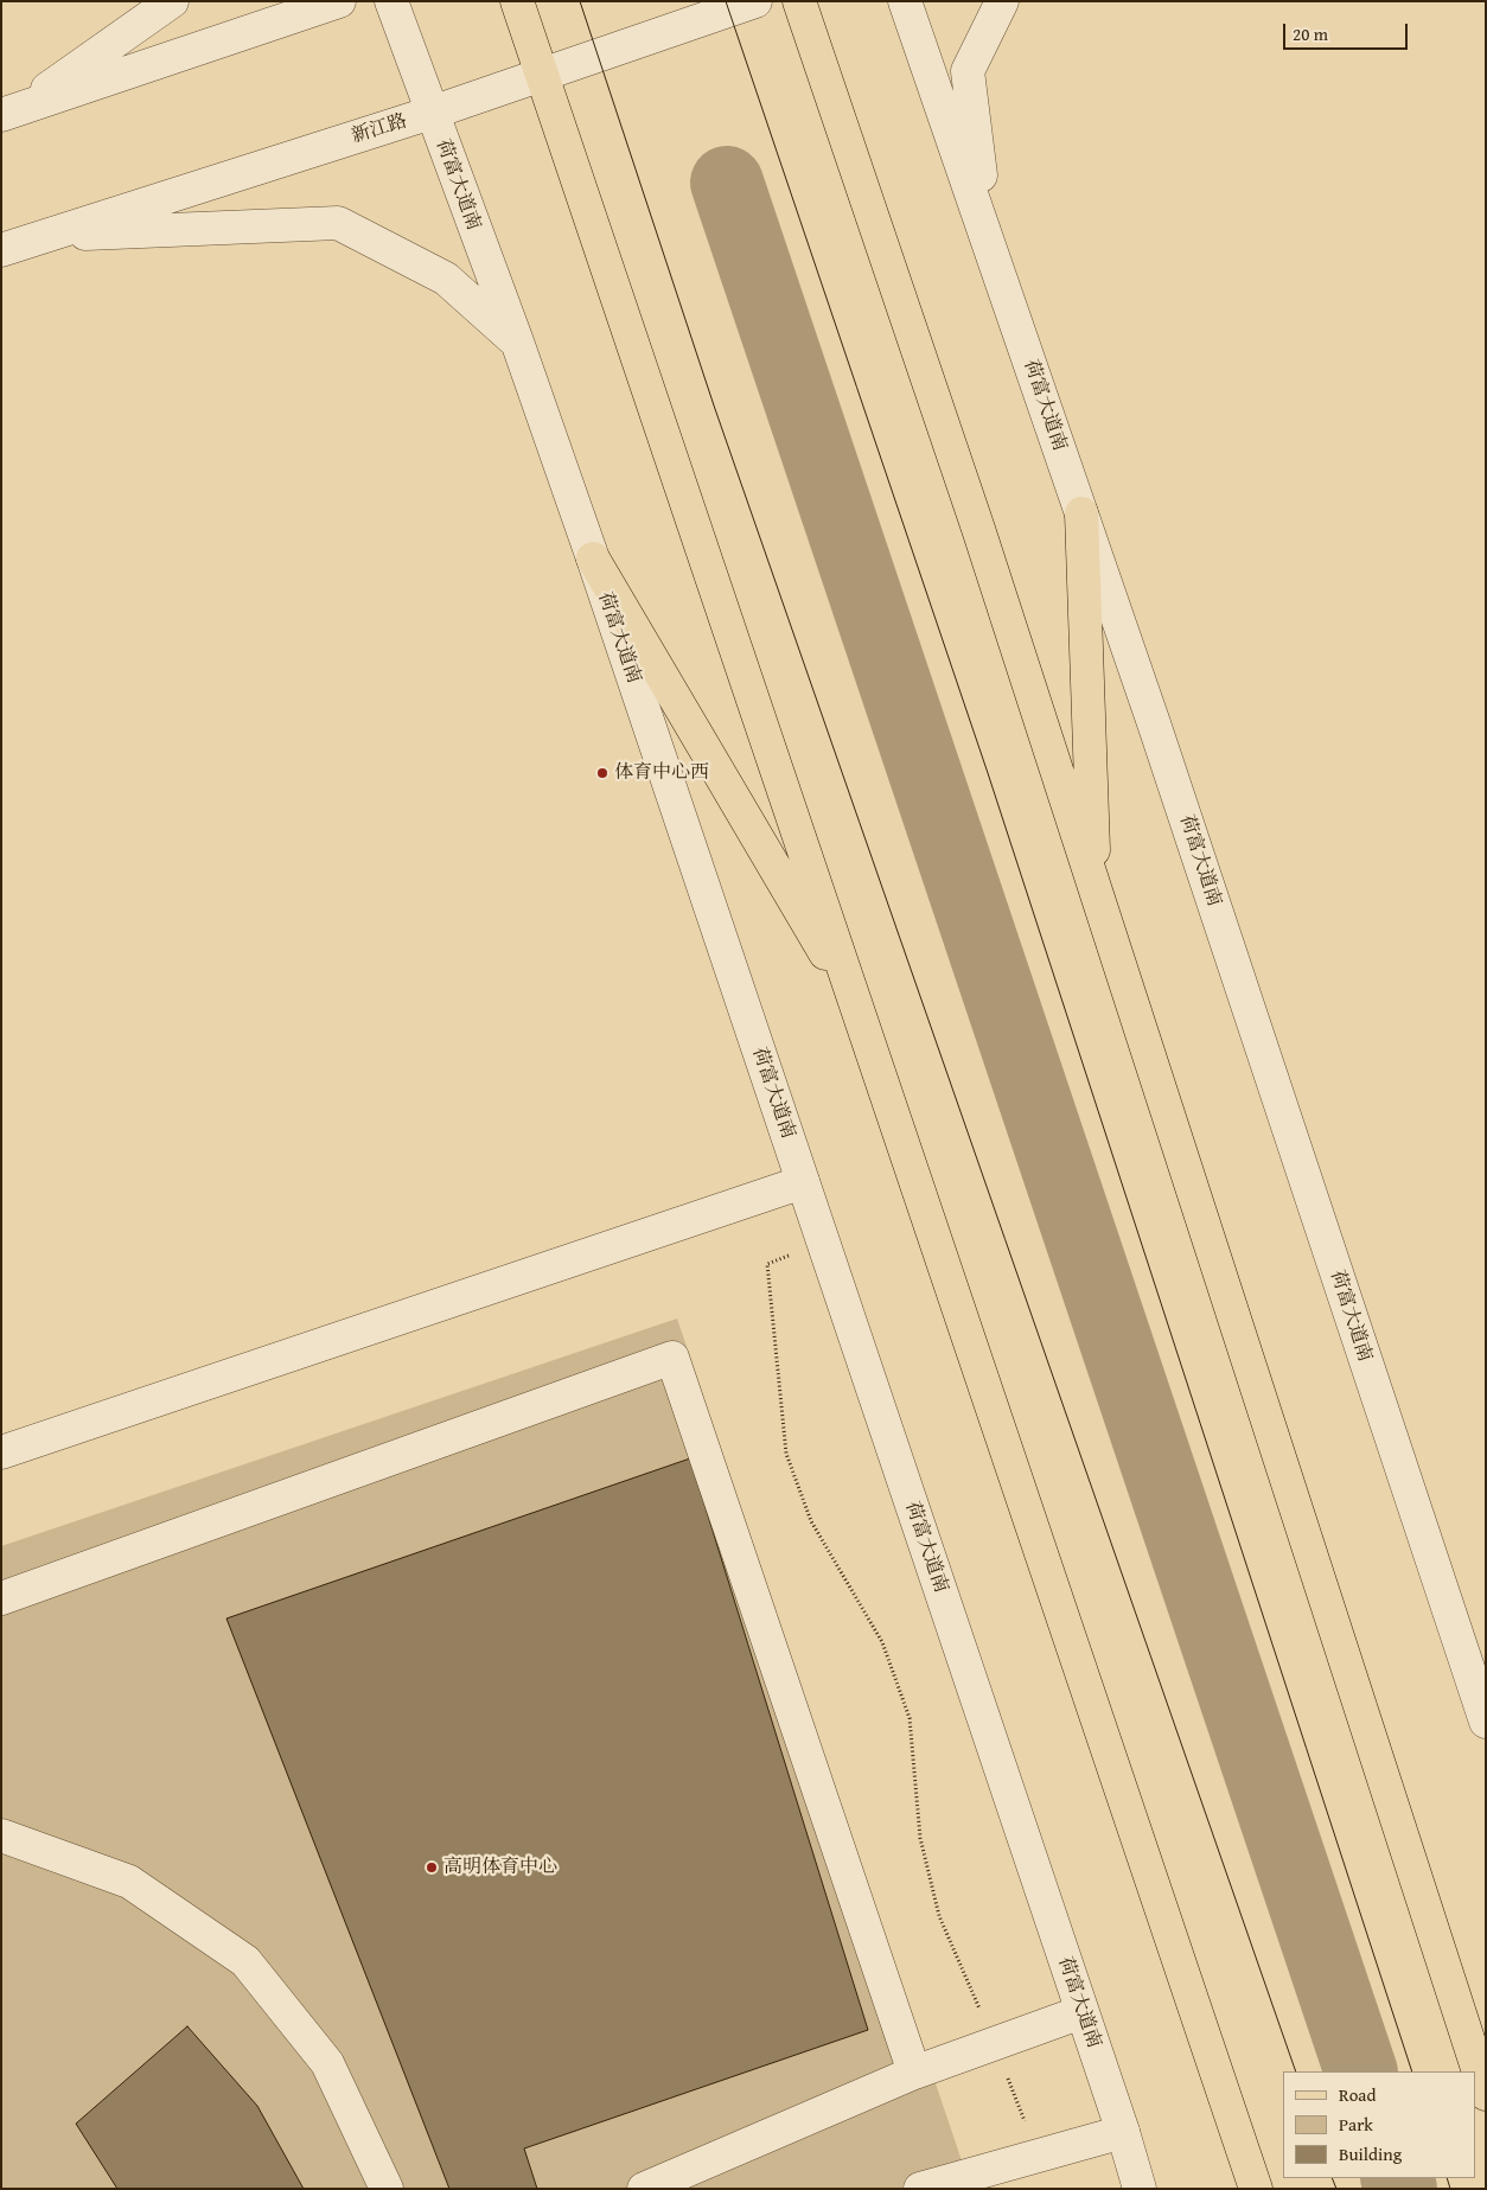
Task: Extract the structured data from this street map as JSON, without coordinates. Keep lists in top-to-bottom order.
{
  "streets": {
    "street": ["新江路", "荷富大道南"]
  },
  "crossings": [
    ["新江路", "荷富大道南"]
  ],
  "places": ["体育中心西", "高明体育中心"],
  "legend": ["Road", "Park", "Building"],
  "scale_bar": "20 m"
}
